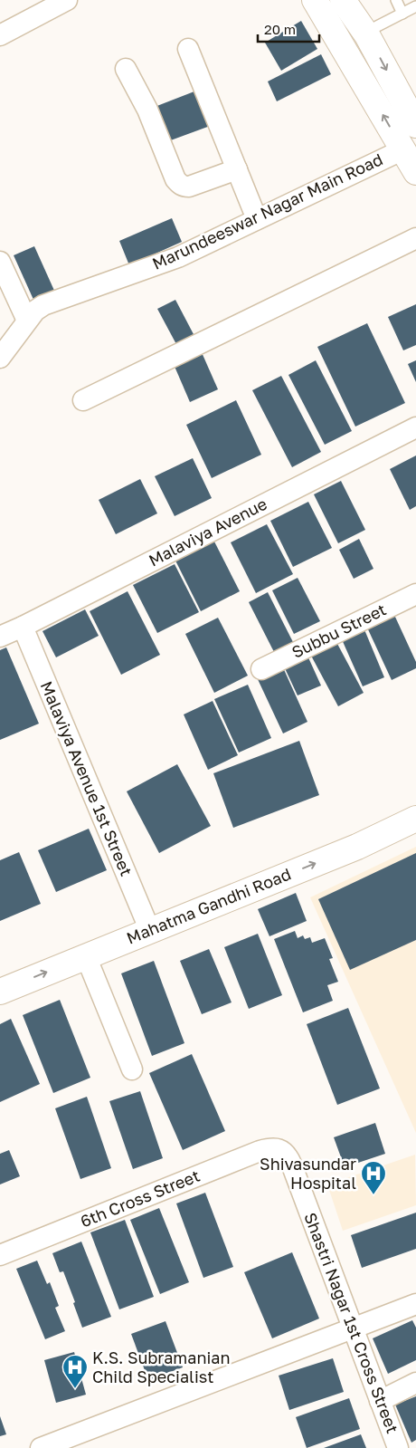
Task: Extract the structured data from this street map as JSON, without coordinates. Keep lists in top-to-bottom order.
{
  "streets": {
    "main road": ["Mahatma Gandhi Road"],
    "street": [
      "Marundeeswar Nagar Main Road",
      "Malaviya Avenue",
      "Subbu Street",
      "Malaviya Avenue 1st Street",
      "6th Cross Street",
      "Shastri Nagar 1st Cross Street"
    ]
  },
  "crossings": [
    ["Malaviya Avenue", "Malaviya Avenue 1st Street"],
    ["Malaviya Avenue 1st Street", "Mahatma Gandhi Road"],
    ["6th Cross Street", "Shastri Nagar 1st Cross Street"]
  ],
  "one_way": ["Mahatma Gandhi Road"],
  "places": {
    "hospital": ["Shivasundar Hospital", "K.S. Subramanian Child Specialist"]
  },
  "scale_bar": "20 m"
}
